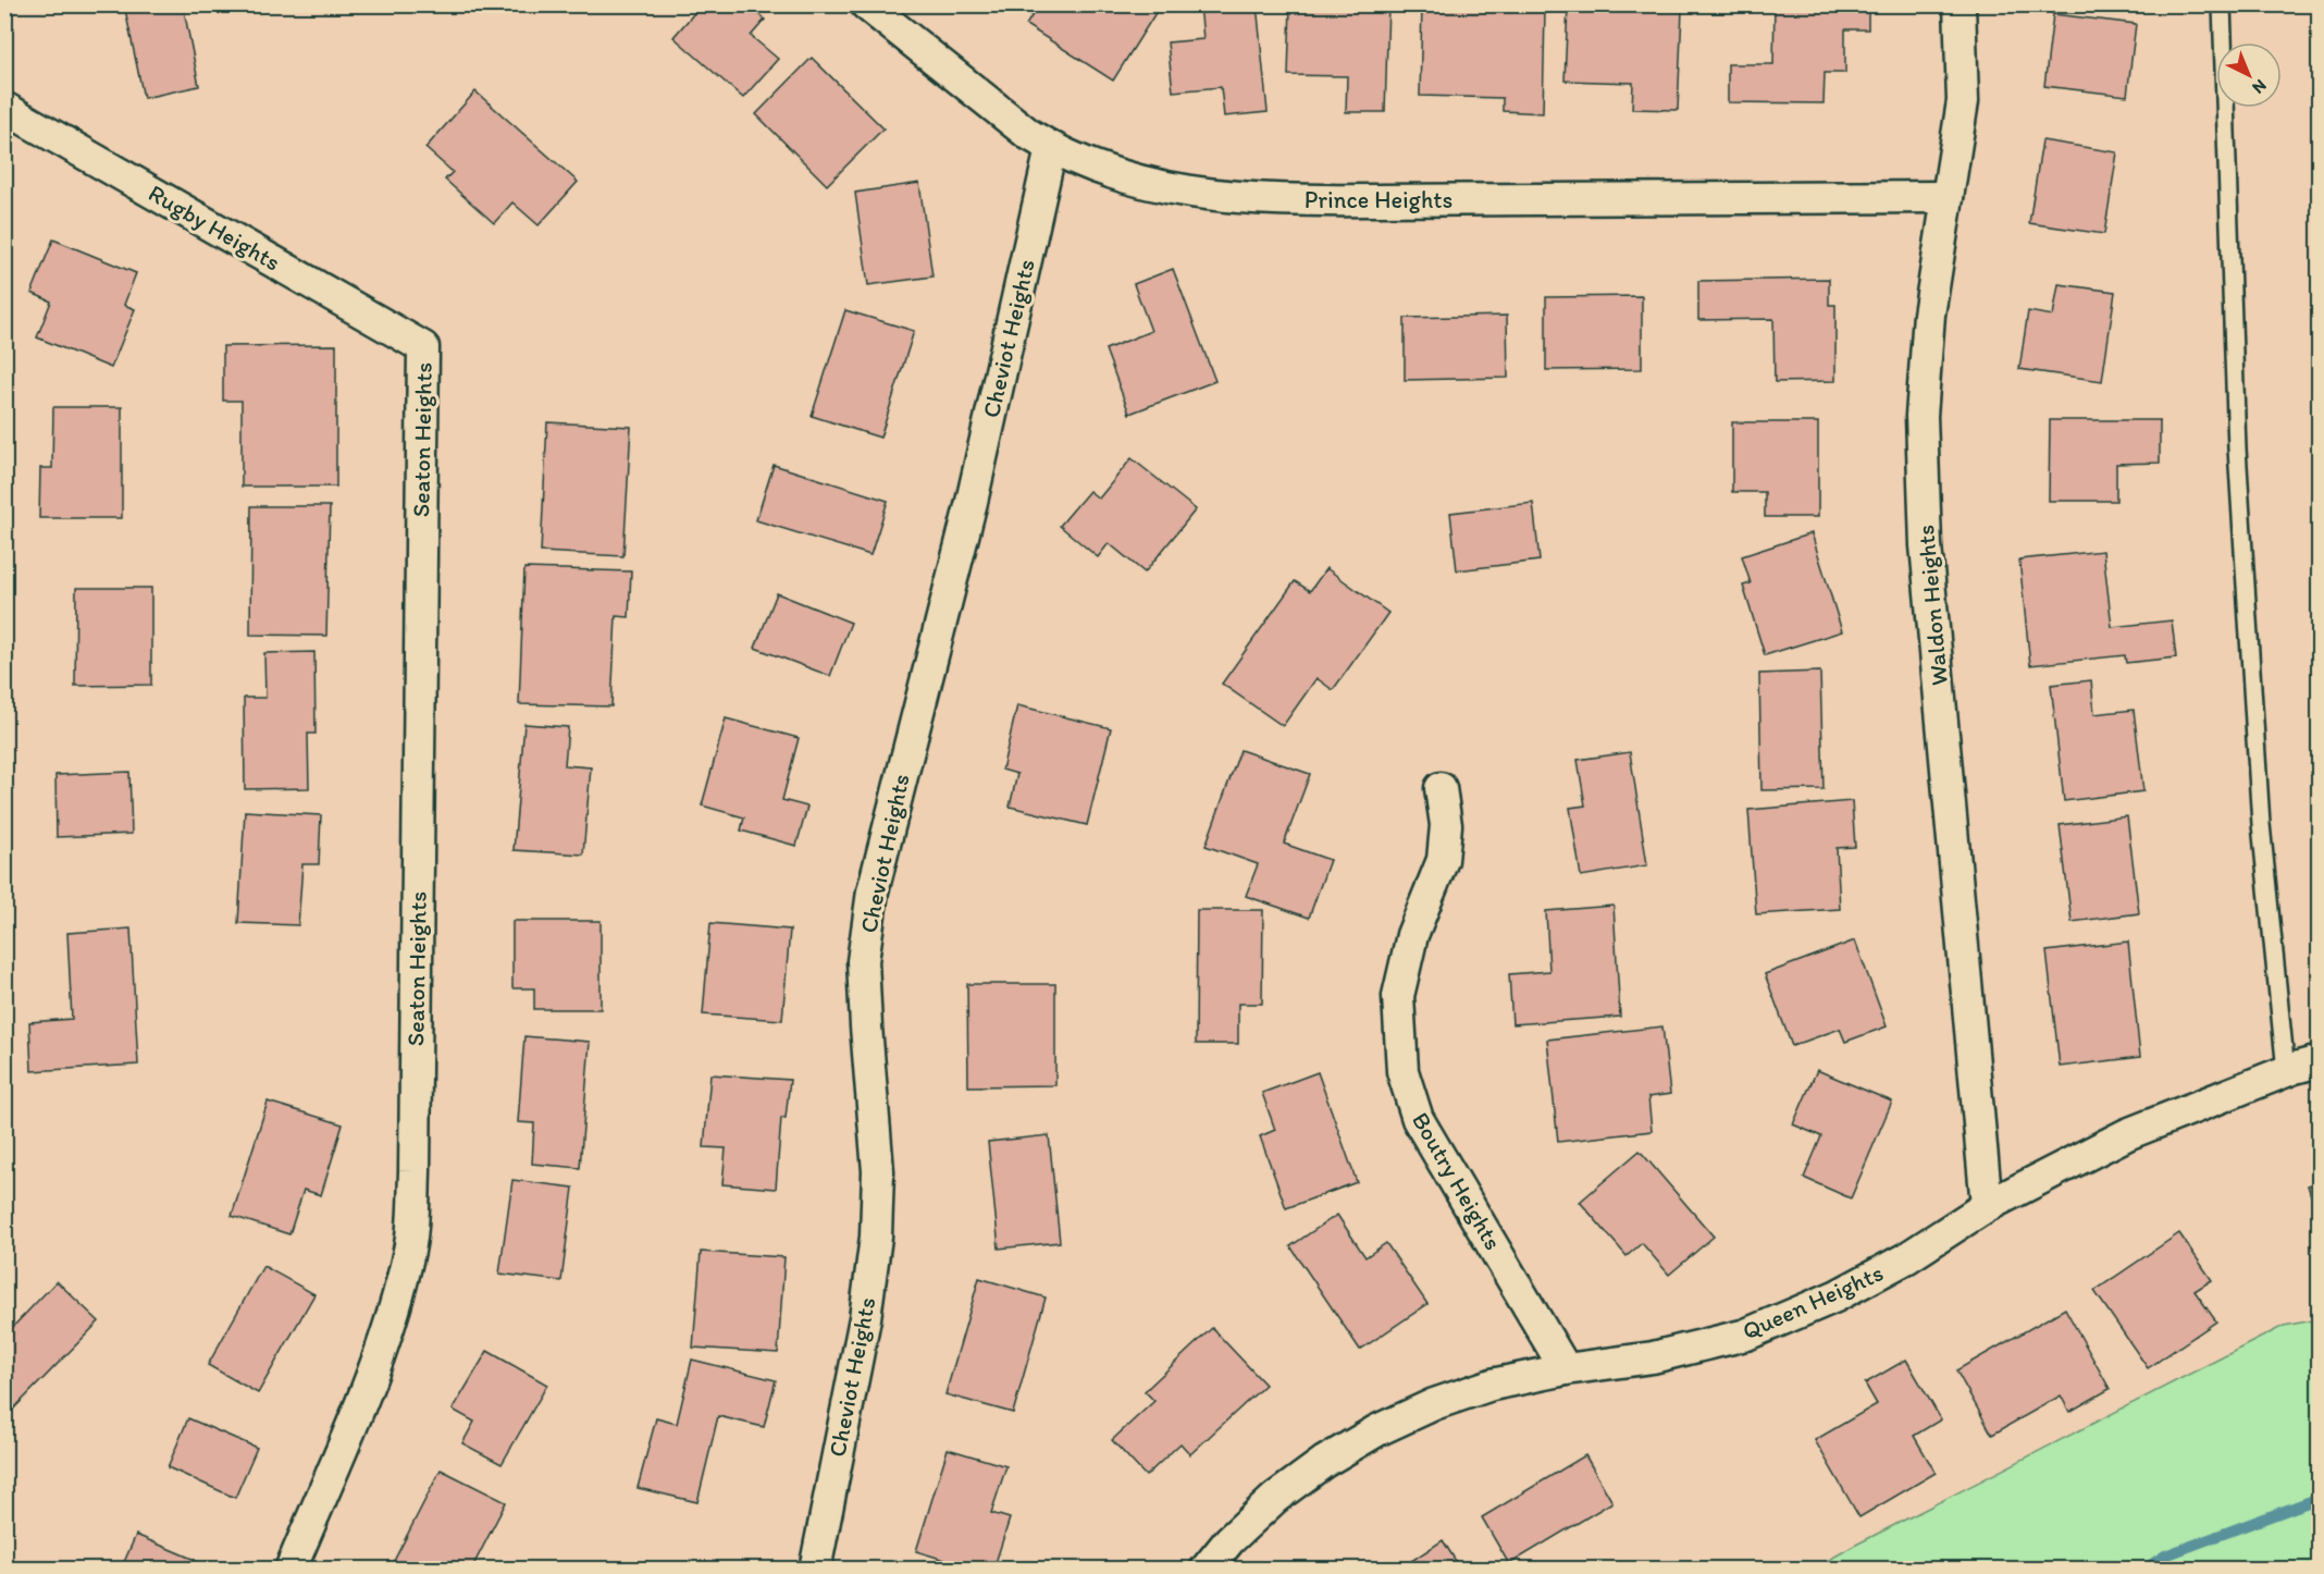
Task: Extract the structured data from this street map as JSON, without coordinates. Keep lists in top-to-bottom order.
{
  "streets": {
    "street": [
      "Prince Heights",
      "Rugby Heights",
      "Cheviot Heights",
      "Seaton Heights",
      "Waldon Heights",
      "Boutry Heights",
      "Queen Heights"
    ]
  },
  "crossings": [
    ["Prince Heights", "Cheviot Heights"],
    ["Prince Heights", "Waldon Heights"],
    ["Rugby Heights", "Seaton Heights"],
    ["Waldon Heights", "Queen Heights"],
    ["Boutry Heights", "Queen Heights"]
  ],
  "north": "bottom right"
}
